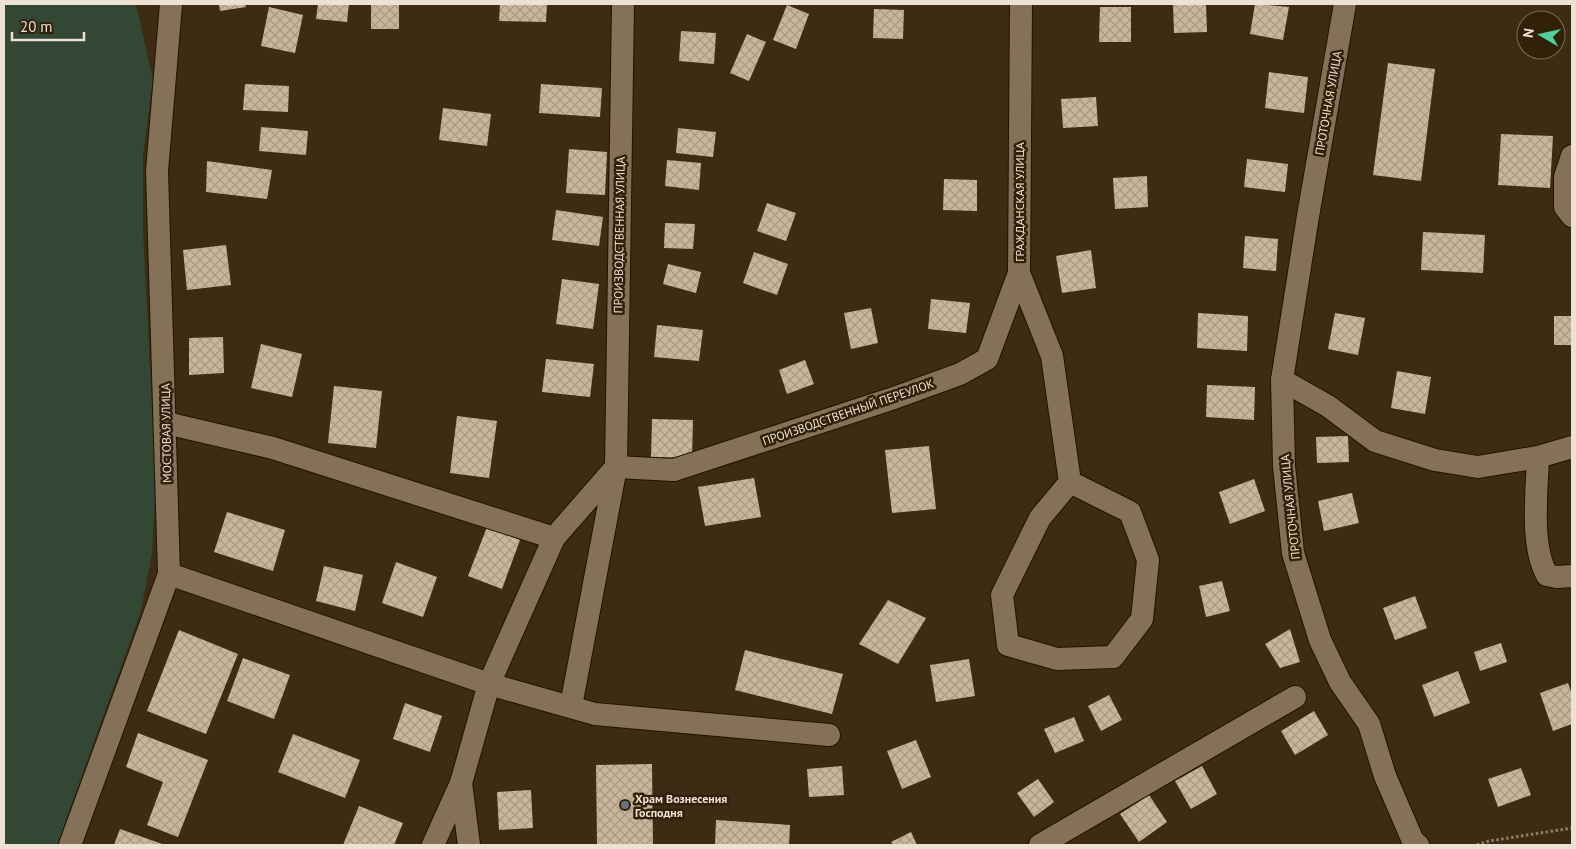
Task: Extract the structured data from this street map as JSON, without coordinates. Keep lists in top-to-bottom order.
{
  "streets": {
    "street": [
      "ПРОТОЧНАЯ УЛИЦА",
      "ГРАЖДАНСКАЯ УЛИЦА",
      "ПРОИЗВОДСТВЕННАЯ УЛИЦА",
      "ПРОИЗВОДСТВЕННЫЙ ПЕРЕУЛОК",
      "МОСТОВАЯ УЛИЦА"
    ]
  },
  "crossings": [
    ["ГРАЖДАНСКАЯ УЛИЦА", "ПРОИЗВОДСТВЕННЫЙ ПЕРЕУЛОК"],
    ["ПРОИЗВОДСТВЕННАЯ УЛИЦА", "ПРОИЗВОДСТВЕННЫЙ ПЕРЕУЛОК"]
  ],
  "places": ["Храм Вознесения Господня"],
  "scale_bar": "20 m",
  "north": "left"
}
